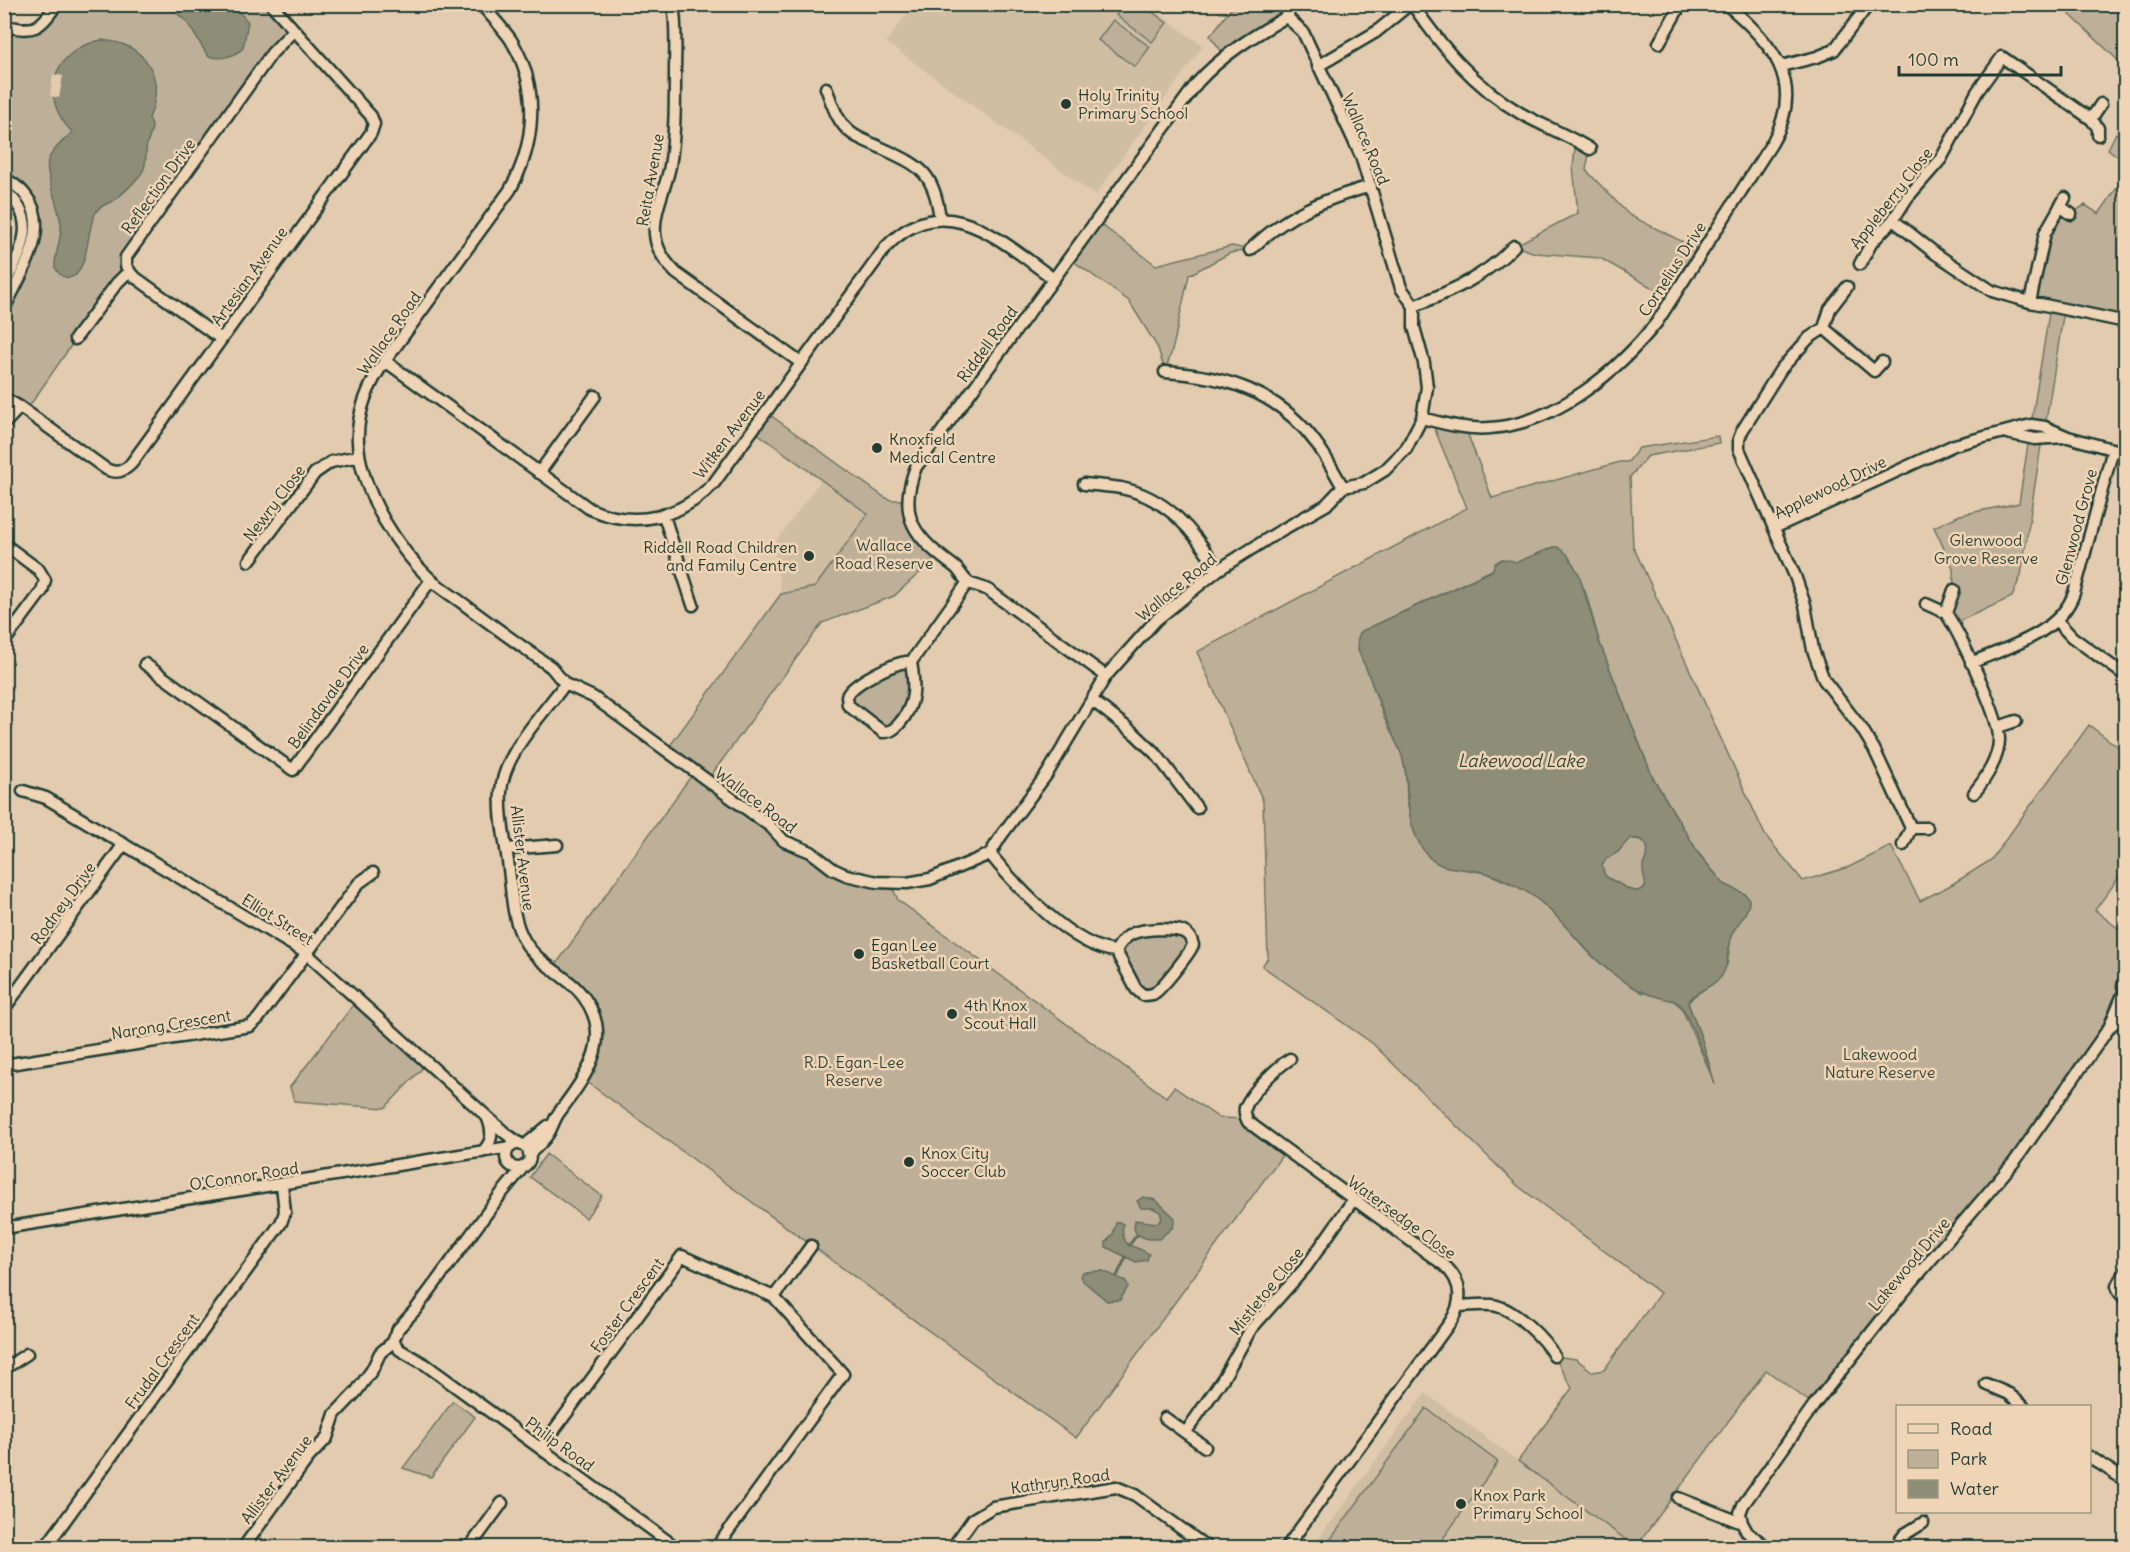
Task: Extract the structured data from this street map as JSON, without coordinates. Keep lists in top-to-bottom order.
{
  "streets": {
    "street": [
      "Wallace Road",
      "Reita Avenue",
      "Reflection Drive",
      "Appleberry Close",
      "Cornelius Drive",
      "Artesian Avenue",
      "Riddell Road",
      "Witken Avenue",
      "Applewood Drive",
      "Newry Close",
      "Glenwood Grove",
      "Belindavale Drive",
      "Allister Avenue",
      "Rodney Drive",
      "Elliot Street",
      "Narong Crescent",
      "O'Connor Road",
      "Watersedge Close",
      "Lakewood Drive",
      "Mistletoe Close",
      "Foster Crescent",
      "Frudal Crescent",
      "Philip Road",
      "Kathryn Road"
    ]
  },
  "crossings": [
    ["Wallace Road", "Cornelius Drive"],
    ["Wallace Road", "Riddell Road"],
    ["Wallace Road", "Witken Avenue"],
    ["Wallace Road", "Newry Close"],
    ["Wallace Road", "Belindavale Drive"],
    ["Wallace Road", "Allister Avenue"],
    ["Reita Avenue", "Witken Avenue"],
    ["Reflection Drive", "Artesian Avenue"],
    ["Riddell Road", "Witken Avenue"],
    ["Applewood Drive", "Glenwood Grove"],
    ["Allister Avenue", "Elliot Street"],
    ["Allister Avenue", "O'Connor Road"],
    ["Allister Avenue", "Philip Road"],
    ["Rodney Drive", "Elliot Street"],
    ["Elliot Street", "Narong Crescent"],
    ["Elliot Street", "O'Connor Road"],
    ["O'Connor Road", "Frudal Crescent"],
    ["Watersedge Close", "Mistletoe Close"],
    ["Foster Crescent", "Philip Road"]
  ],
  "water": ["Lakewood Lake"],
  "parks": [
    "Glenwood Grove Reserve",
    "Wallace Road Reserve",
    "Lakewood Nature Reserve",
    "R.D. Egan-Lee Reserve"
  ],
  "places": [
    "Holy Trinity Primary School",
    "Knoxfield Medical Centre",
    "Riddell Road Children and Family Centre",
    "Egan Lee Basketball Court",
    "4th Knox Scout Hall",
    "Knox City Soccer Club",
    "Knox Park Primary School"
  ],
  "legend": ["Road", "Park", "Water"],
  "scale_bar": "100 m"
}
